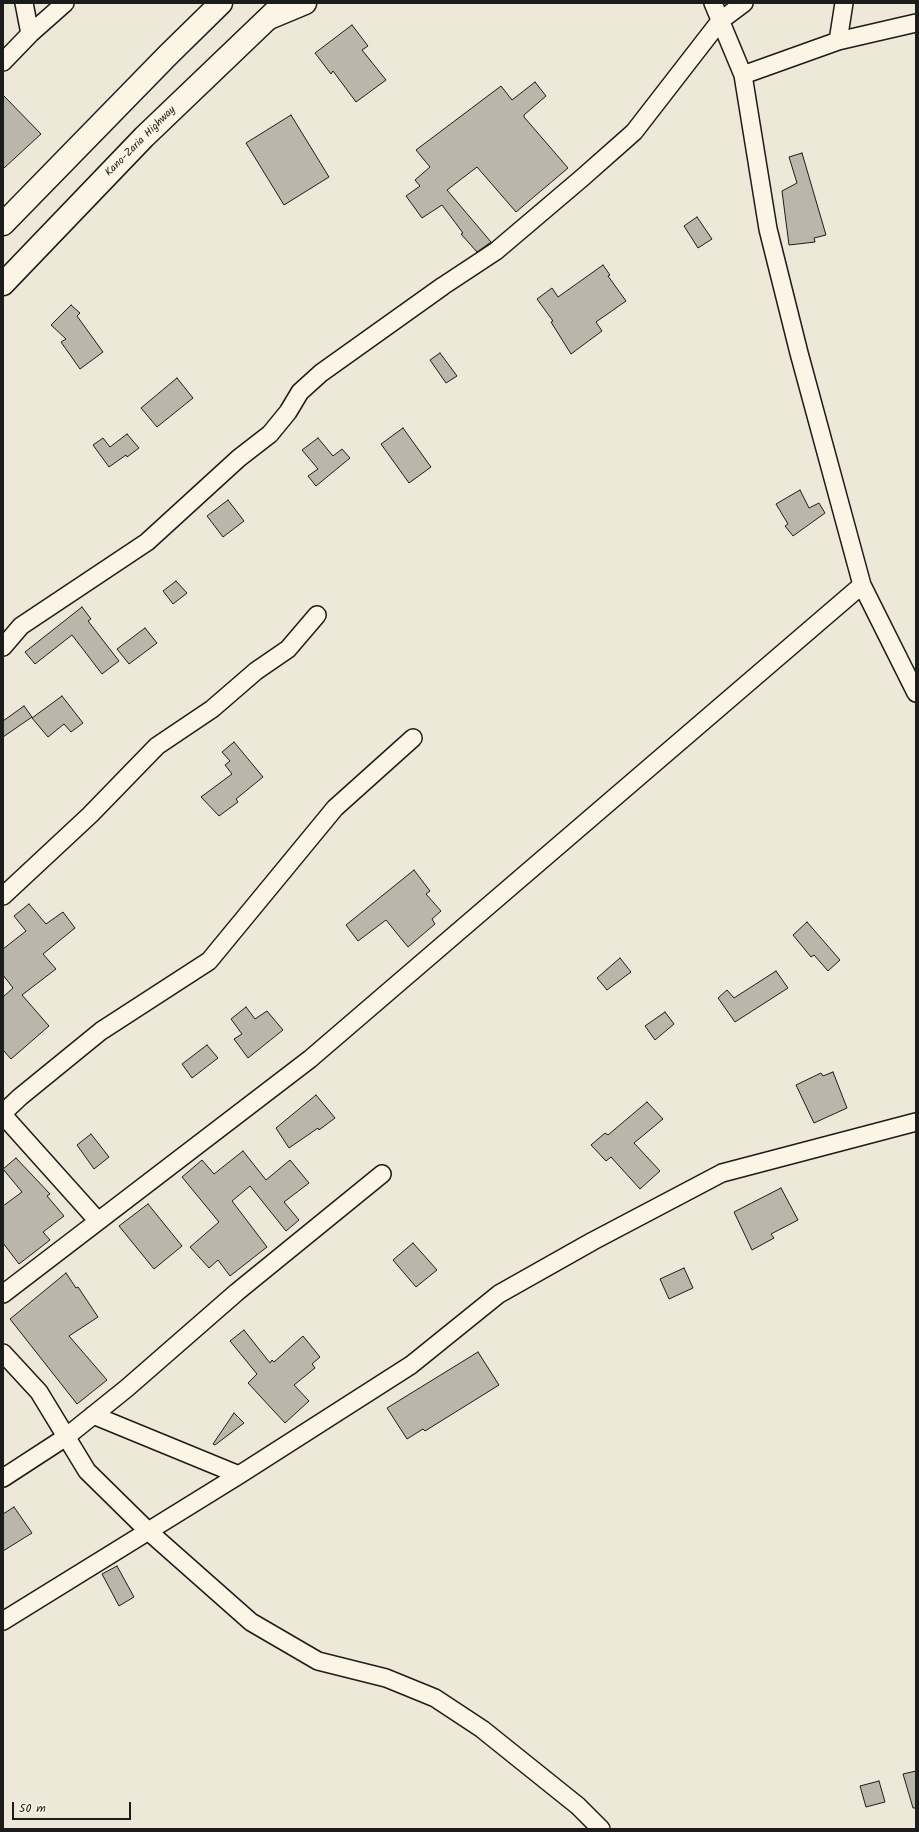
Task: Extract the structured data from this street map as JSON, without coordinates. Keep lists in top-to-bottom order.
{
  "streets": {
    "main road": ["Kano-Zaria Highway"]
  },
  "scale_bar": "50 m"
}
